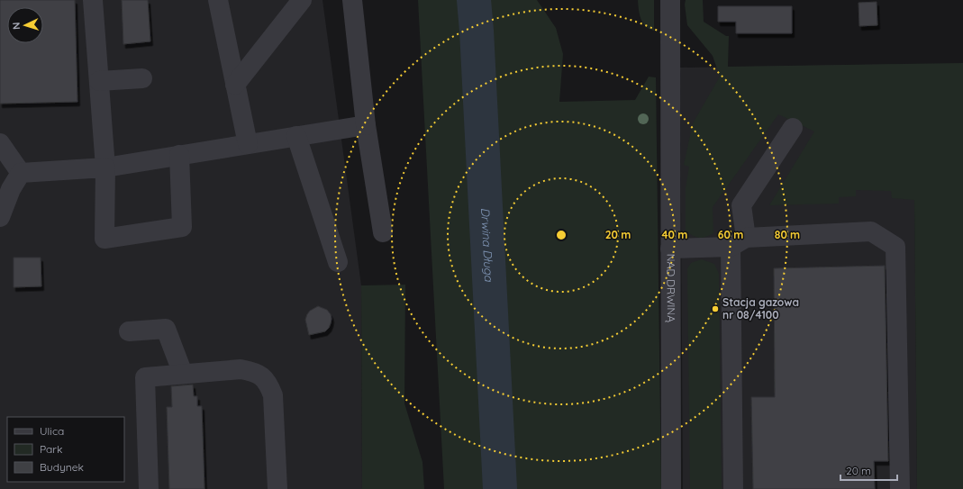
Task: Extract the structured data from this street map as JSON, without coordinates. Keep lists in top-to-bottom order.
{
  "streets": {
    "street": ["NAD DRWINĄ"]
  },
  "water": ["Drwina Długa"],
  "places": ["Stacja gazowa nr 08/4100"],
  "legend": ["Ulica", "Park", "Budynek"],
  "scale_bar": "20 m",
  "north": "left",
  "rings": [
    "20 m",
    "40 m",
    "60 m",
    "80 m"
  ]
}
